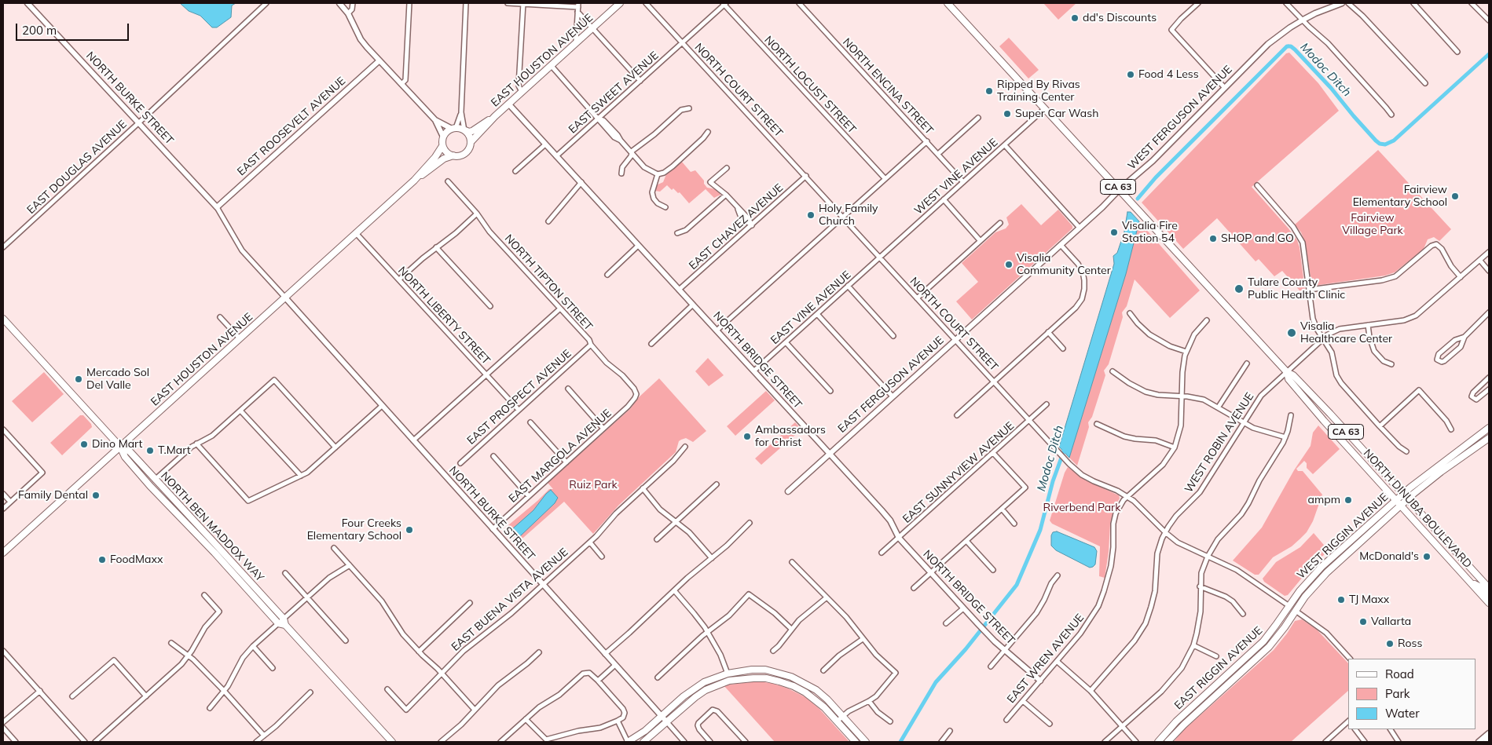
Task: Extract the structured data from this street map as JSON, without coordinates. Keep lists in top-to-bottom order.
{
  "streets": {
    "main road": [
      "EAST HOUSTON AVENUE",
      "CA 63",
      "NORTH DINUBA BOULEVARD",
      "NORTH BEN MADDOX WAY",
      "WEST RIGGIN AVENUE",
      "EAST RIGGIN AVENUE"
    ],
    "street": [
      "NORTH LOCUST STREET",
      "NORTH ENCINA STREET",
      "NORTH COURT STREET",
      "EAST SWEET AVENUE",
      "NORTH BURKE STREET",
      "WEST FERGUSON AVENUE",
      "EAST ROOSEVELT AVENUE",
      "EAST DOUGLAS AVENUE",
      "WEST VINE AVENUE",
      "EAST CHAVEZ AVENUE",
      "NORTH TIPTON STREET",
      "EAST VINE AVENUE",
      "NORTH LIBERTY STREET",
      "NORTH BRIDGE STREET",
      "EAST FERGUSON AVENUE",
      "EAST PROSPECT AVENUE",
      "WEST ROBIN AVENUE",
      "EAST MARGOLA AVENUE",
      "EAST SUNNYVIEW AVENUE",
      "EAST BUENA VISTA AVENUE",
      "EAST WREN AVENUE"
    ]
  },
  "crossings": [
    ["EAST HOUSTON AVENUE", "NORTH BURKE STREET"],
    ["EAST HOUSTON AVENUE", "NORTH LIBERTY STREET"],
    ["EAST HOUSTON AVENUE", "NORTH BRIDGE STREET"],
    ["EAST HOUSTON AVENUE", "NORTH BEN MADDOX WAY"],
    ["NORTH LOCUST STREET", "EAST SWEET AVENUE"],
    ["NORTH ENCINA STREET", "WEST VINE AVENUE"],
    ["NORTH COURT STREET", "EAST SWEET AVENUE"],
    ["NORTH COURT STREET", "WEST FERGUSON AVENUE"],
    ["NORTH COURT STREET", "WEST VINE AVENUE"],
    ["NORTH COURT STREET", "EAST CHAVEZ AVENUE"],
    ["NORTH COURT STREET", "EAST VINE AVENUE"],
    ["NORTH COURT STREET", "EAST FERGUSON AVENUE"],
    ["NORTH COURT STREET", "WEST ROBIN AVENUE"],
    ["NORTH COURT STREET", "EAST SUNNYVIEW AVENUE"],
    ["NORTH COURT STREET", "WEST RIGGIN AVENUE"],
    ["NORTH COURT STREET", "EAST WREN AVENUE"],
    ["NORTH COURT STREET", "EAST RIGGIN AVENUE"],
    ["EAST SWEET AVENUE", "NORTH BRIDGE STREET"],
    ["NORTH BURKE STREET", "EAST ROOSEVELT AVENUE"],
    ["NORTH BURKE STREET", "EAST DOUGLAS AVENUE"],
    ["NORTH BURKE STREET", "EAST MARGOLA AVENUE"],
    ["NORTH BURKE STREET", "EAST BUENA VISTA AVENUE"],
    ["WEST FERGUSON AVENUE", "EAST FERGUSON AVENUE"],
    ["WEST FERGUSON AVENUE", "NORTH DINUBA BOULEVARD"],
    ["WEST VINE AVENUE", "EAST VINE AVENUE"],
    ["WEST VINE AVENUE", "NORTH DINUBA BOULEVARD"],
    ["EAST CHAVEZ AVENUE", "NORTH BRIDGE STREET"],
    ["NORTH TIPTON STREET", "EAST PROSPECT AVENUE"],
    ["NORTH TIPTON STREET", "EAST MARGOLA AVENUE"],
    ["EAST VINE AVENUE", "NORTH BRIDGE STREET"],
    ["NORTH LIBERTY STREET", "EAST PROSPECT AVENUE"],
    ["NORTH BRIDGE STREET", "EAST FERGUSON AVENUE"],
    ["NORTH BRIDGE STREET", "EAST SUNNYVIEW AVENUE"],
    ["NORTH BRIDGE STREET", "EAST WREN AVENUE"],
    ["WEST ROBIN AVENUE", "NORTH DINUBA BOULEVARD"],
    ["NORTH DINUBA BOULEVARD", "WEST RIGGIN AVENUE"],
    ["WEST RIGGIN AVENUE", "EAST RIGGIN AVENUE"]
  ],
  "water": ["Modoc Ditch"],
  "parks": ["Fairview Village Park", "Ruiz Park", "Riverbend Park"],
  "places": [
    "dd's Discounts",
    "Food 4 Less",
    "Ripped By Rivas Training Center",
    "Super Car Wash",
    "Fairview Elementary School",
    "Holy Family Church",
    "Visalia Fire Station 54",
    "SHOP and GO",
    "Visalia Community Center",
    "Tulare County Public Health Clinic",
    "Visalia Healthcare Center",
    "Mercado Sol Del Valle",
    "Ambassadors for Christ",
    "Dino Mart",
    "T.Mart",
    "Family Dental",
    "ampm",
    "Four Creeks Elementary School",
    "McDonald's",
    "FoodMaxx",
    "TJ Maxx",
    "Vallarta",
    "Ross"
  ],
  "legend": ["Road", "Park", "Water"],
  "scale_bar": "200 m"
}
